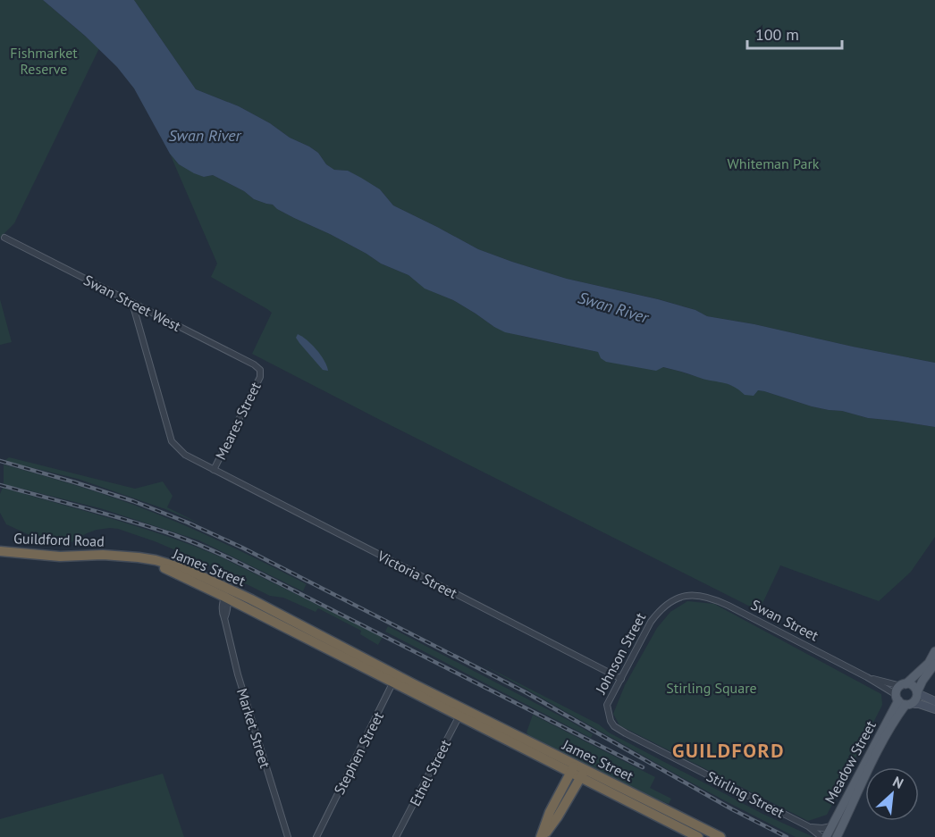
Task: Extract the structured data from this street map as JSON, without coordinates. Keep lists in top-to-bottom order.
{
  "streets": {
    "highway": ["Guildford Road", "James Street"],
    "main road": ["Meadow Street"],
    "street": [
      "Swan Street West",
      "Meares Street",
      "Victoria Street",
      "Swan Street",
      "Johnson Street",
      "Market Street",
      "Stephen Street",
      "Ethel Street",
      "Stirling Street"
    ]
  },
  "crossings": [
    ["Swan Street West", "Meares Street"],
    ["Meares Street", "Victoria Street"],
    ["Guildford Road", "James Street"],
    ["James Street", "Market Street"],
    ["James Street", "Stephen Street"],
    ["James Street", "Ethel Street"],
    ["Victoria Street", "Johnson Street"],
    ["Swan Street", "Johnson Street"],
    ["Swan Street", "Meadow Street"],
    ["Johnson Street", "Stirling Street"],
    ["Meadow Street", "Stirling Street"]
  ],
  "districts": ["GUILDFORD"],
  "water": ["Swan River"],
  "parks": ["Fishmarket Reserve", "Whiteman Park", "Stirling Square"],
  "scale_bar": "100 m",
  "north": "top right"
}
